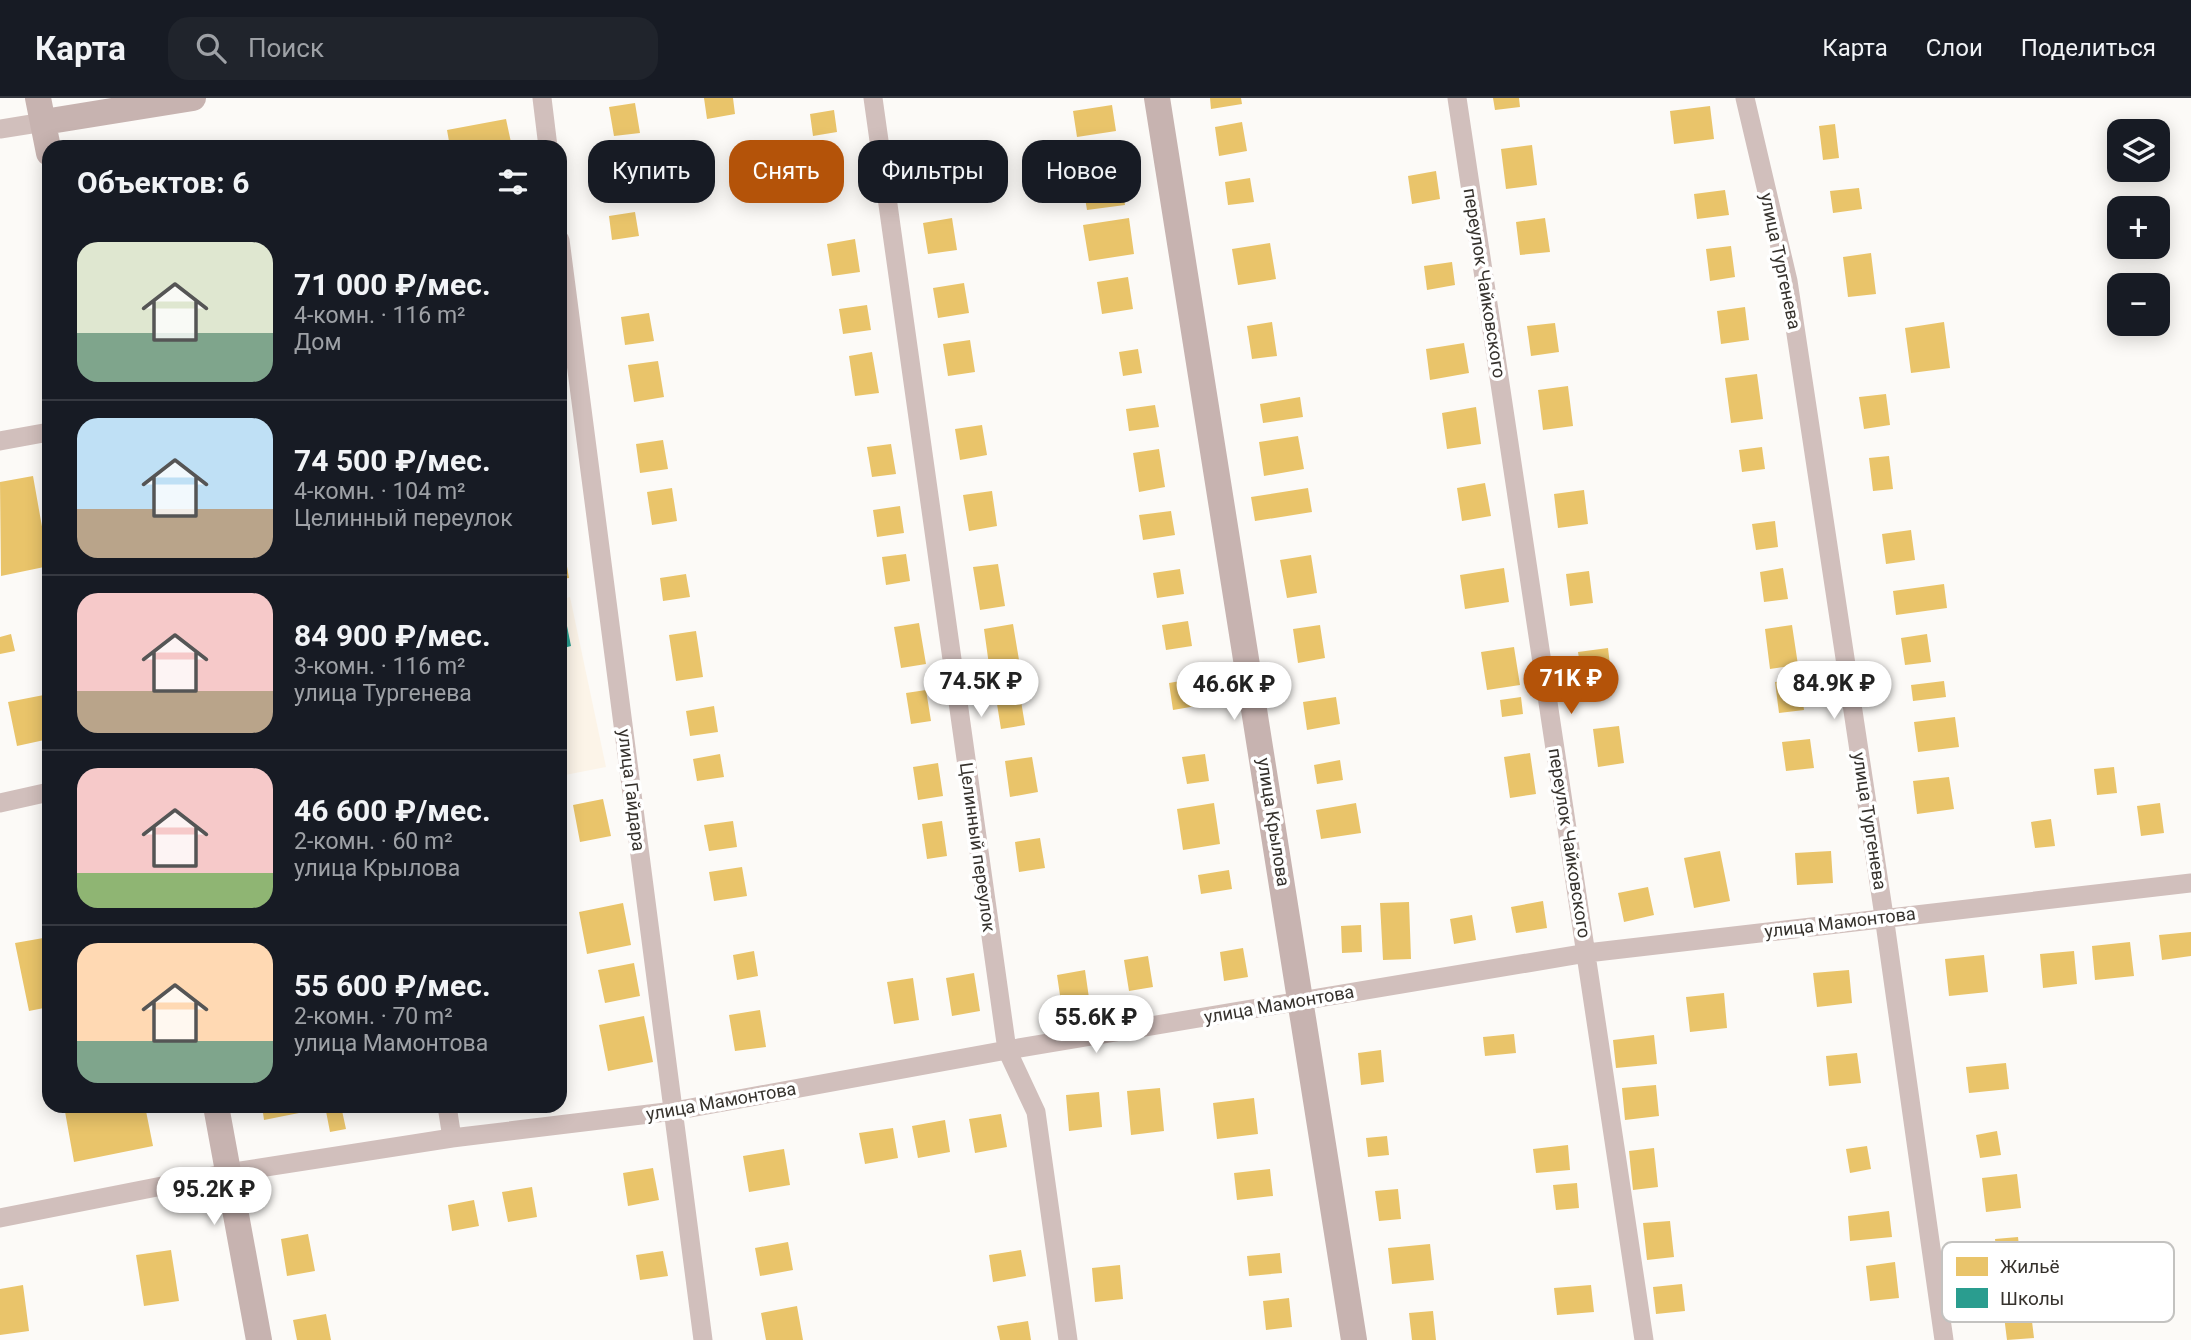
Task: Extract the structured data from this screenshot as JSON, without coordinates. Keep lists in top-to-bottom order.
{
  "streets": {
    "street": [
      "улица Тургенева",
      "переулок Чайковского",
      "улица Гайдара",
      "улица Крылова",
      "Целинный переулок",
      "улица Мамонтова"
    ]
  },
  "crossings": [
    ["улица Тургенева", "улица Мамонтова"],
    ["переулок Чайковского", "улица Мамонтова"],
    ["улица Гайдара", "улица Мамонтова"],
    ["улица Крылова", "улица Мамонтова"],
    ["Целинный переулок", "улица Мамонтова"]
  ],
  "legend": ["Жильё", "Школы"],
  "page": {
    "header": "Карта",
    "search": "Поиск",
    "nav": ["Карта", "Слои", "Поделиться"],
    "map_buttons": ["+", "−"],
    "chip": [
      "Купить",
      "Снять",
      "Фильтры",
      "Новое"
    ],
    "heading": "Объектов: 6",
    "list": [
      {
        "name": "71 000 ₽/мес.",
        "note": "4-комн. · 116 m² · Дом"
      },
      {
        "name": "74 500 ₽/мес.",
        "note": "4-комн. · 104 m² · Целинный переулок"
      },
      {
        "name": "84 900 ₽/мес.",
        "note": "3-комн. · 116 m² · улица Тургенева"
      },
      {
        "name": "46 600 ₽/мес.",
        "note": "2-комн. · 60 m² · улица Крылова"
      },
      {
        "name": "55 600 ₽/мес.",
        "note": "2-комн. · 70 m² · улица Мамонтова"
      }
    ],
    "price": [
      "71K ₽",
      "74.5K ₽",
      "84.9K ₽",
      "46.6K ₽",
      "55.6K ₽",
      "95.2K ₽"
    ]
  }
}
